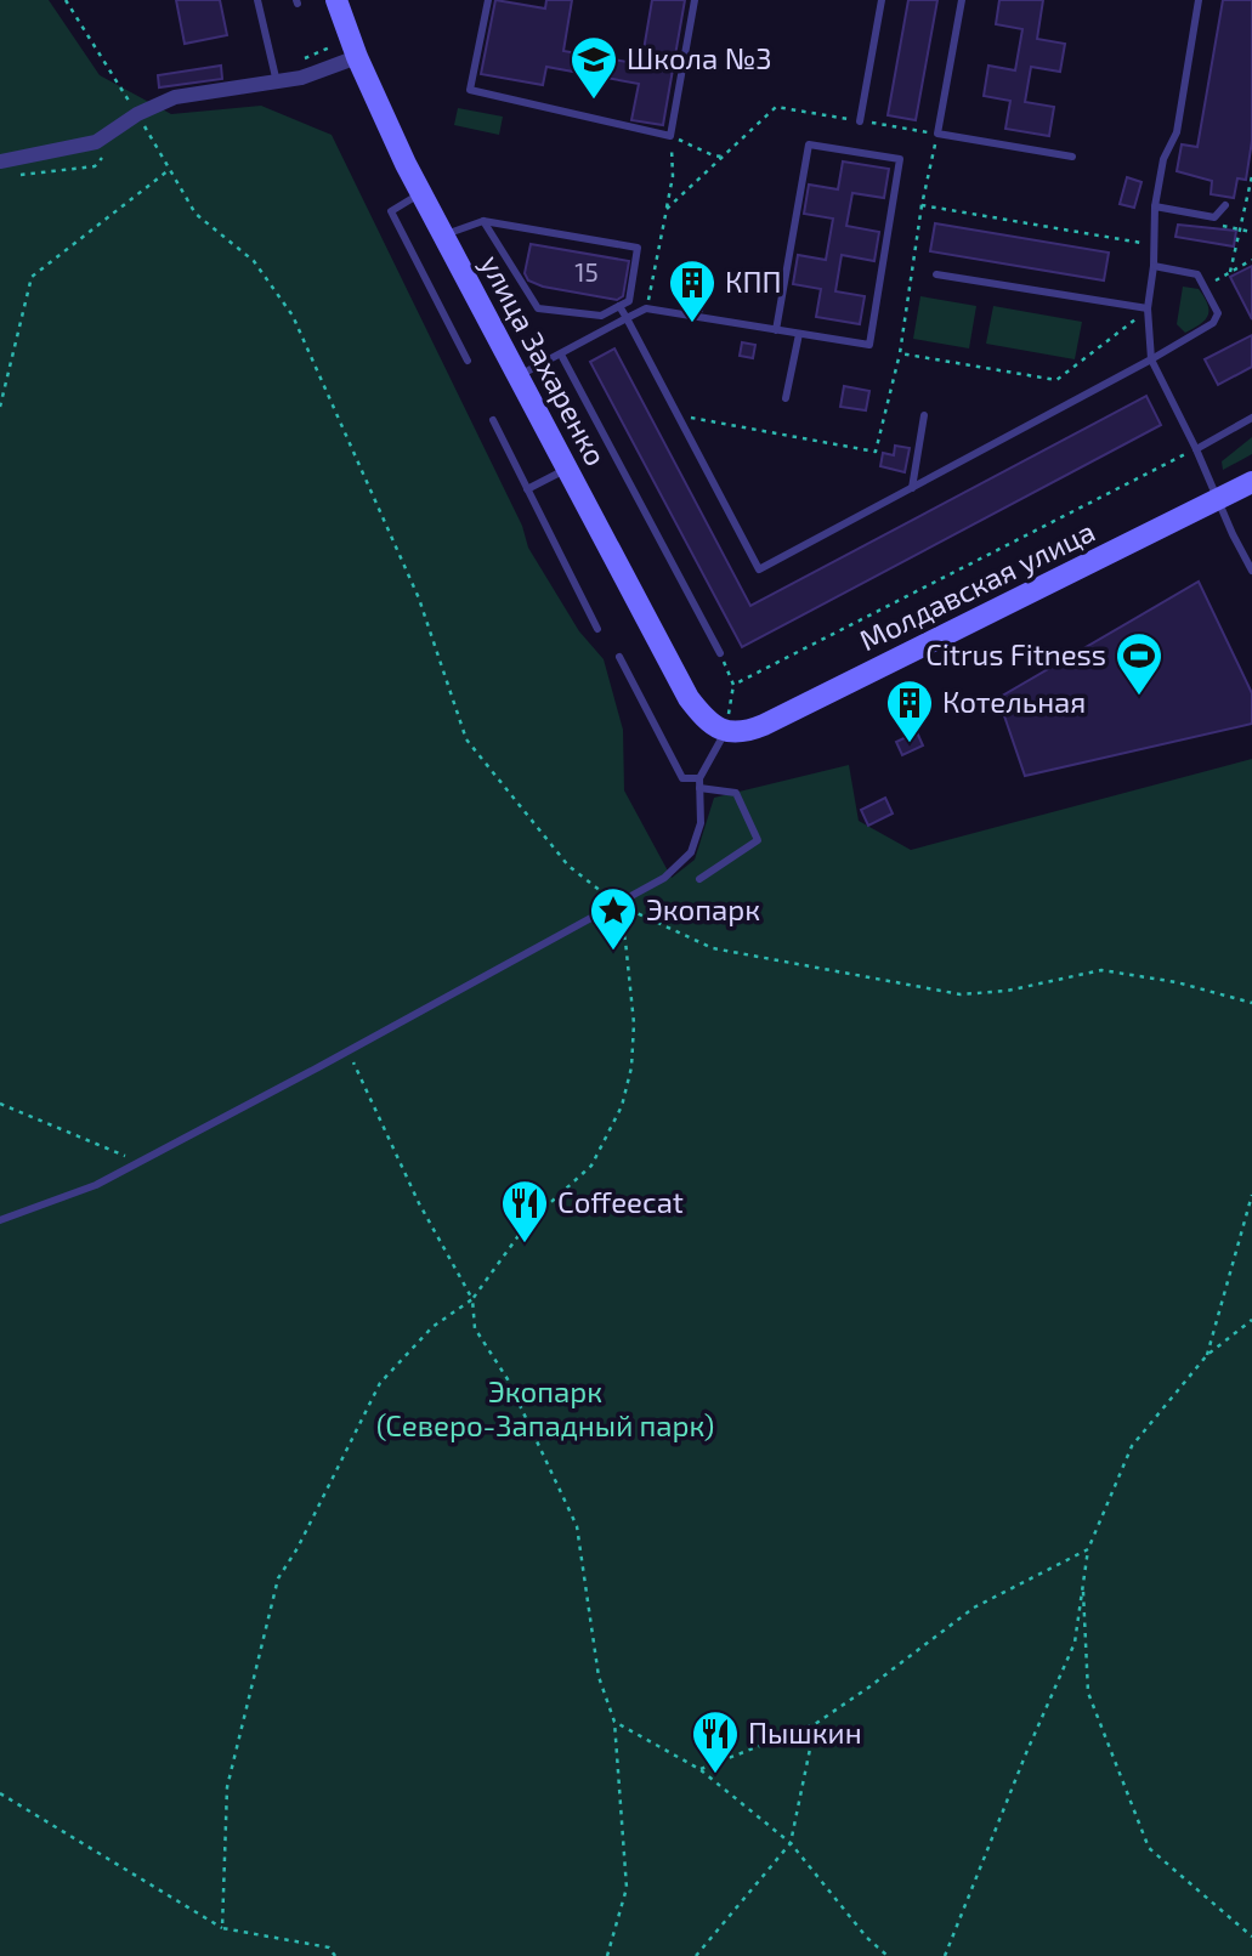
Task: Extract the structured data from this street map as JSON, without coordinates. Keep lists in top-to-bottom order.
{
  "streets": {
    "street": ["улица Захаренко", "Молдавская улица"]
  },
  "crossings": [
    ["улица Захаренко", "Молдавская улица"]
  ],
  "parks": ["Экопарк (Северо-Западный парк)"],
  "places": {
    "school or university": ["Школа №3"],
    "building": ["КПП", "Котельная"],
    "sports": ["Citrus Fitness"],
    "place": ["Экопарк"],
    "restaurant": ["Coffeecat", "Пышкин"]
  },
  "house_numbers": ["15"]
}
